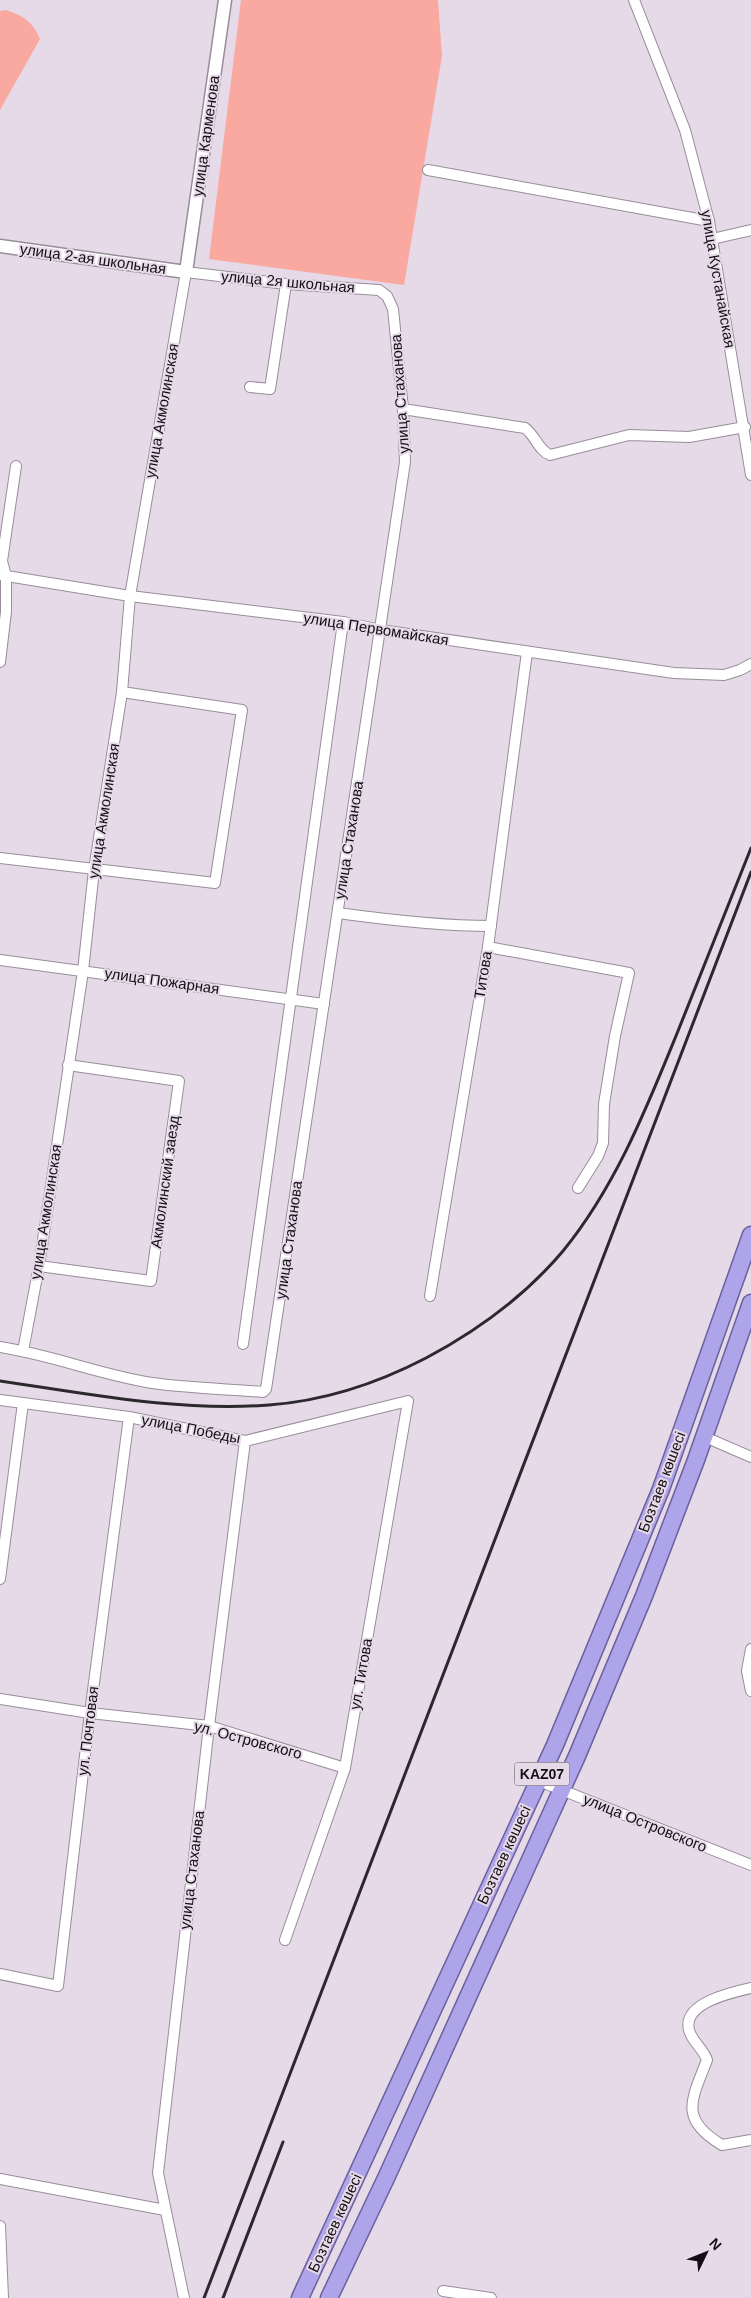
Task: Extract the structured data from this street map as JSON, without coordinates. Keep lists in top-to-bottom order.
{
  "streets": {
    "highway": ["Бозтаев көшесі", "KAZ07"],
    "street": [
      "улица Карменова",
      "улица 2-ая школьная",
      "улица Кустанайская",
      "улица 2я школьная",
      "улица Стаханова",
      "улица Акмолинская",
      "улица Первомайская",
      "Титова",
      "улица Пожарная",
      "Акмолинский заезд",
      "улица Победы",
      "ул. Титова",
      "ул. Почтовая",
      "ул. Островского",
      "улица Островского"
    ]
  },
  "crossings": [
    ["улица Карменова", "улица 2-ая школьная"],
    ["улица Карменова", "улица 2я школьная"],
    ["улица Карменова", "улица Акмолинская"],
    ["улица 2-ая школьная", "улица 2я школьная"],
    ["улица 2-ая школьная", "улица Акмолинская"],
    ["улица 2я школьная", "улица Стаханова"],
    ["улица 2я школьная", "улица Акмолинская"],
    ["улица Стаханова", "улица Акмолинская"],
    ["улица Стаханова", "улица Первомайская"],
    ["улица Стаханова", "улица Пожарная"],
    ["улица Стаханова", "улица Победы"],
    ["улица Стаханова", "ул. Островского"],
    ["улица Акмолинская", "улица Первомайская"],
    ["улица Акмолинская", "улица Пожарная"],
    ["улица Акмолинская", "Акмолинский заезд"],
    ["улица Первомайская", "Титова"],
    ["улица Победы", "ул. Титова"],
    ["улица Победы", "ул. Почтовая"],
    ["Бозтаев көшесі", "улица Островского"],
    ["ул. Титова", "ул. Островского"],
    ["ул. Почтовая", "ул. Островского"]
  ],
  "north": "top right"
}
